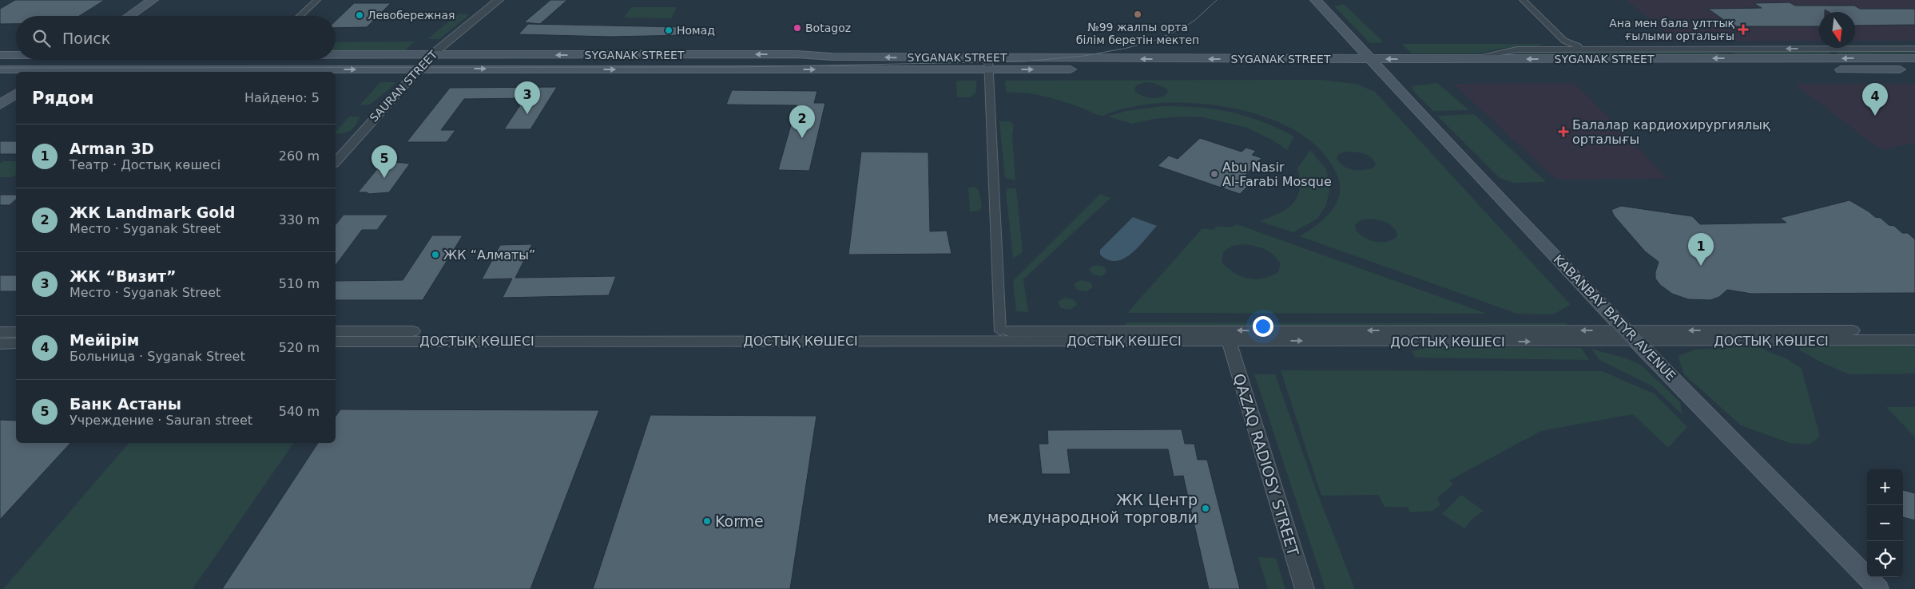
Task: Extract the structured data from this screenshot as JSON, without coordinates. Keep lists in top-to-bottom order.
{
  "streets": {
    "main road": ["SYGANAK STREET", "KABANBAY BATYR AVENUE"],
    "street": ["SAURAN STREET", "ДОСТЫҚ КӨШЕСІ", "QAZAQ RADIOSY STREET"]
  },
  "crossings": [
    ["SYGANAK STREET", "SAURAN STREET"],
    ["SYGANAK STREET", "KABANBAY BATYR AVENUE"],
    ["KABANBAY BATYR AVENUE", "ДОСТЫҚ КӨШЕСІ"],
    ["ДОСТЫҚ КӨШЕСІ", "QAZAQ RADIOSY STREET"]
  ],
  "places": {
    "other": [
      "№99 жалпы орта білім беретін мектеп",
      "Левобережная",
      "Botagoz",
      "Номад",
      "Abu Nasir Al-Farabi Mosque",
      "ЖК “Алматы”",
      "ЖК Центр международной торговли",
      "Korme"
    ],
    "health": ["Ана мен бала ұлттық ғылыми орталығы", "Балалар кардиохирургиялық орталығы"]
  },
  "north": "bottom",
  "page": {
    "search": "Поиск",
    "heading": ["Рядом", "Найдено: 5"],
    "pins": [
      "3",
      "4",
      "2",
      "5",
      "1"
    ],
    "list": [
      {
        "mark": "1",
        "name": "Arman 3D",
        "note": "Театр · Достық көшесі",
        "value": "260 m"
      },
      {
        "mark": "2",
        "name": "ЖК Landmark Gold",
        "note": "Место · Syganak Street",
        "value": "330 m"
      },
      {
        "mark": "3",
        "name": "ЖК “Визит”",
        "note": "Место · Syganak Street",
        "value": "510 m"
      },
      {
        "mark": "4",
        "name": "Мейірім",
        "note": "Больница · Syganak Street",
        "value": "520 m"
      },
      {
        "mark": "5",
        "name": "Банк Астаны",
        "note": "Учреждение · Sauran street",
        "value": "540 m"
      }
    ],
    "map_buttons": ["+", "−"]
  }
}
